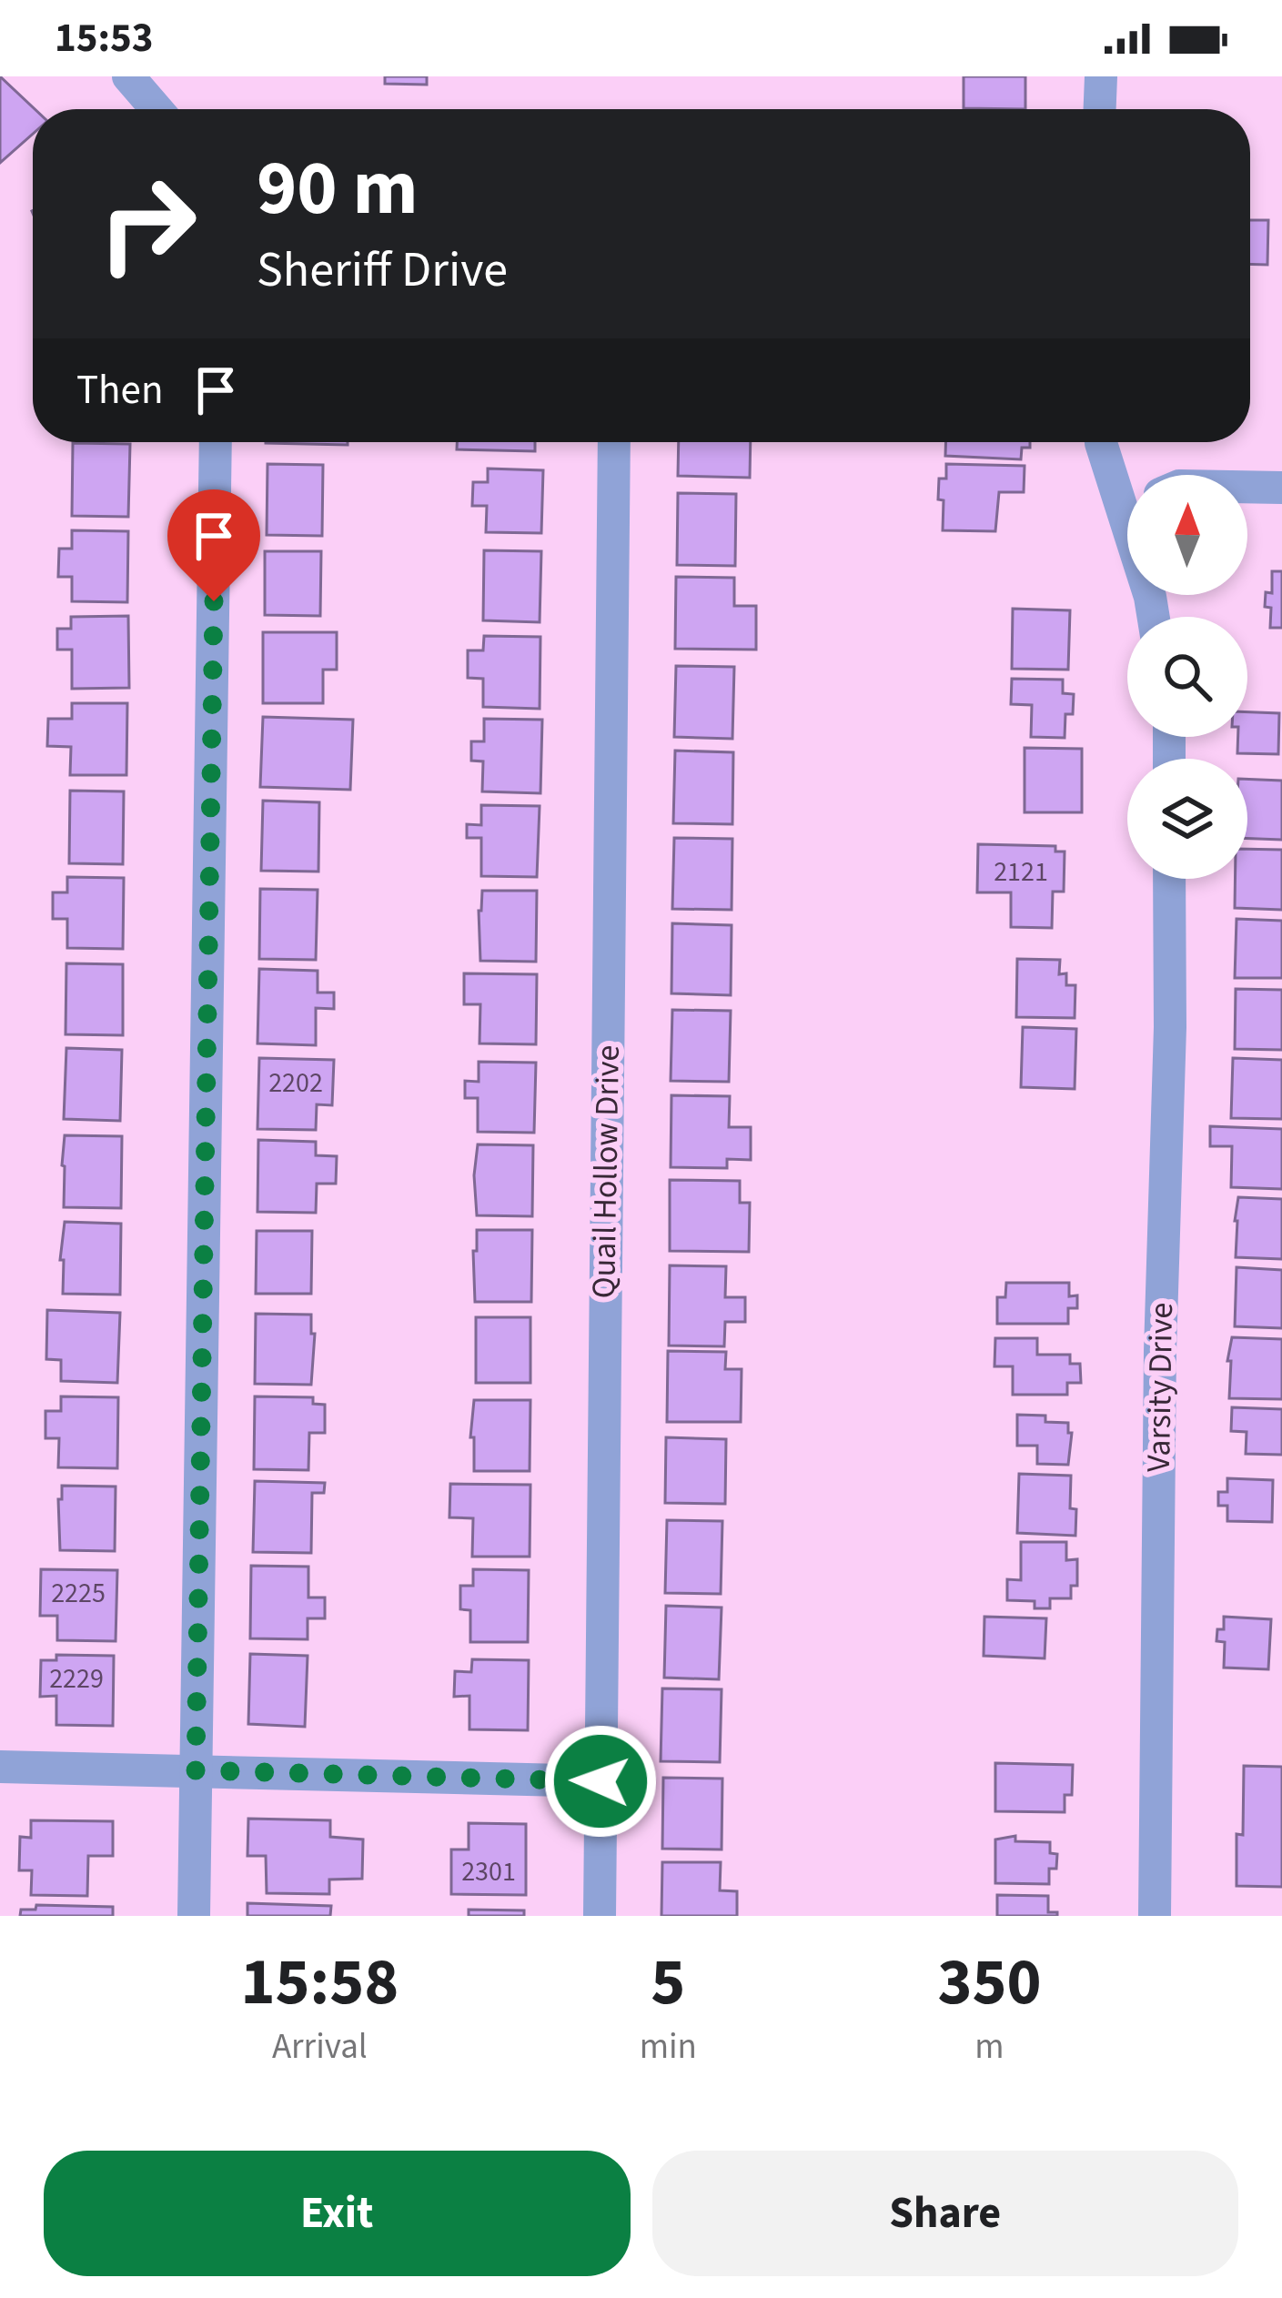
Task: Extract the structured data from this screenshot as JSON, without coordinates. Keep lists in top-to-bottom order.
{
  "streets": {
    "street": ["Quail Hollow Drive", "Varsity Drive"]
  },
  "house_numbers": [
    "2121",
    "2202",
    "2225",
    "2229",
    "2301"
  ],
  "north": "top",
  "page": {
    "status": "15:53",
    "turn": ["90 m", "Sheriff Drive"],
    "then": "Then",
    "eta": [
      "15:58",
      "Arrival",
      "5",
      "min",
      "350",
      "m"
    ],
    "buttons": ["Exit", "Share"]
  }
}
